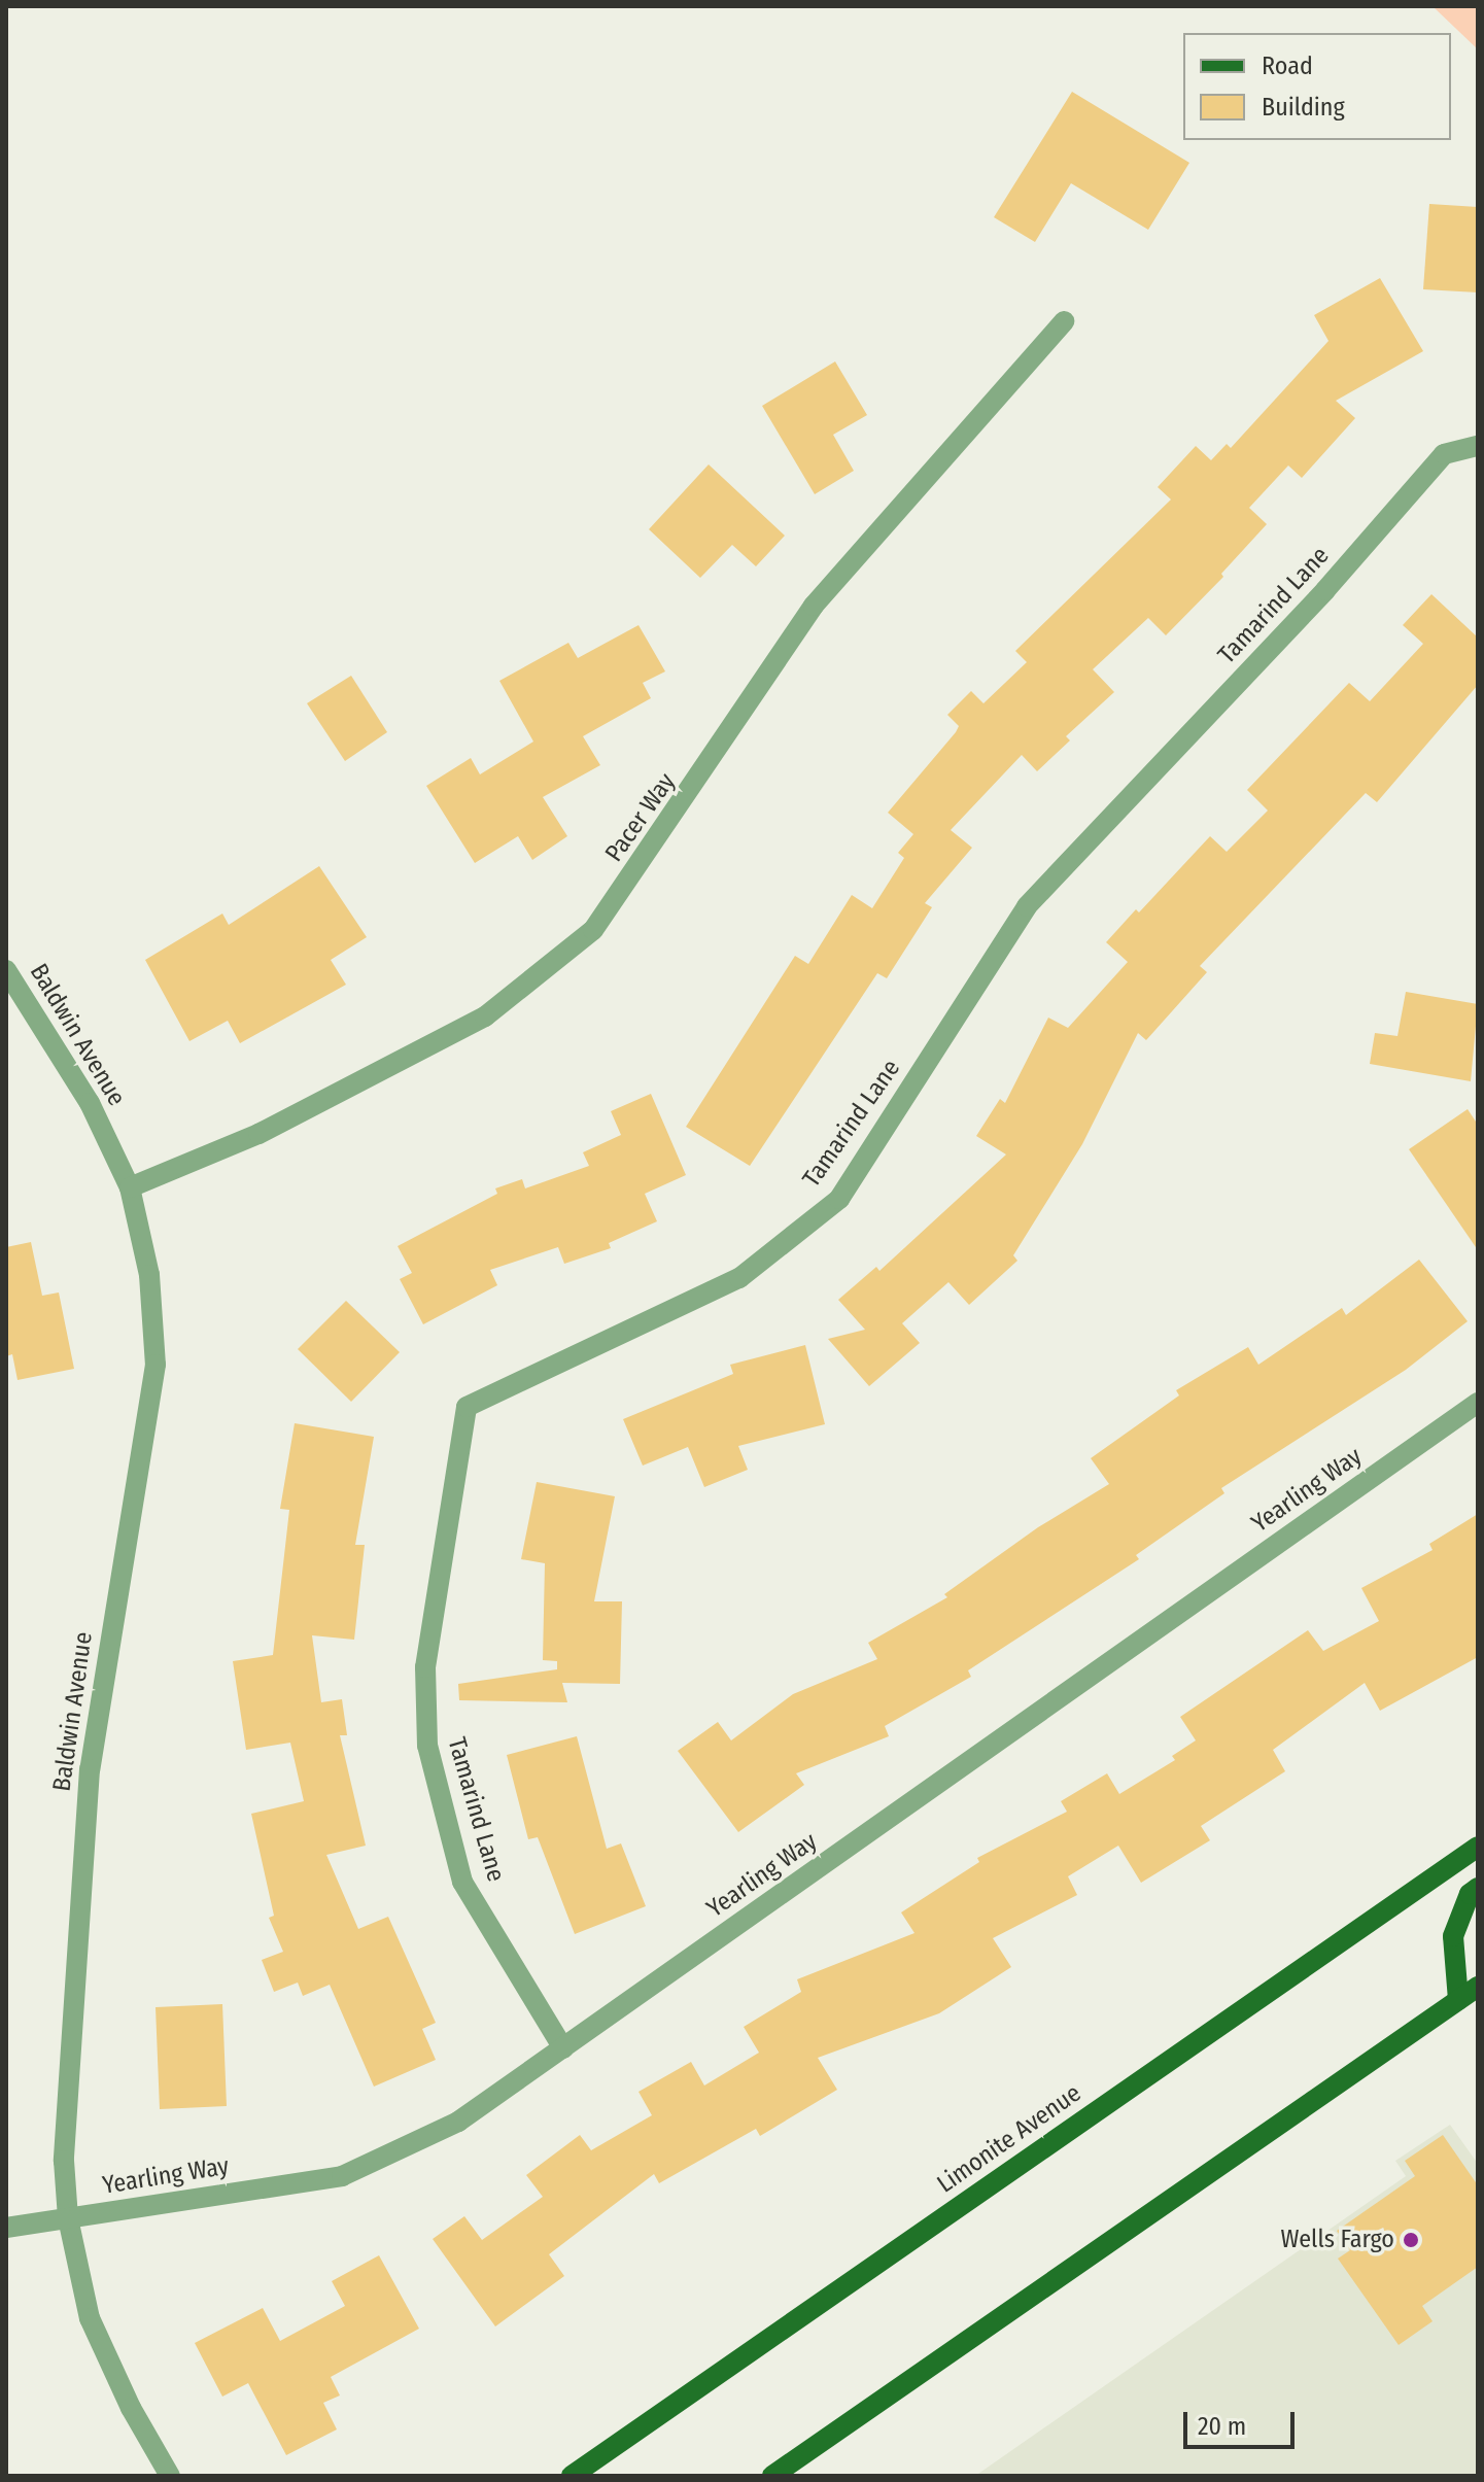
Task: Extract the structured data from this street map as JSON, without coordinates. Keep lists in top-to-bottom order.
{
  "streets": {
    "main road": ["Limonite Avenue"],
    "street": [
      "Tamarind Lane",
      "Pacer Way",
      "Baldwin Avenue",
      "Yearling Way"
    ]
  },
  "crossings": [
    ["Tamarind Lane", "Yearling Way"],
    ["Pacer Way", "Baldwin Avenue"],
    ["Baldwin Avenue", "Yearling Way"]
  ],
  "places": ["Wells Fargo"],
  "legend": ["Road", "Building"],
  "scale_bar": "20 m"
}
